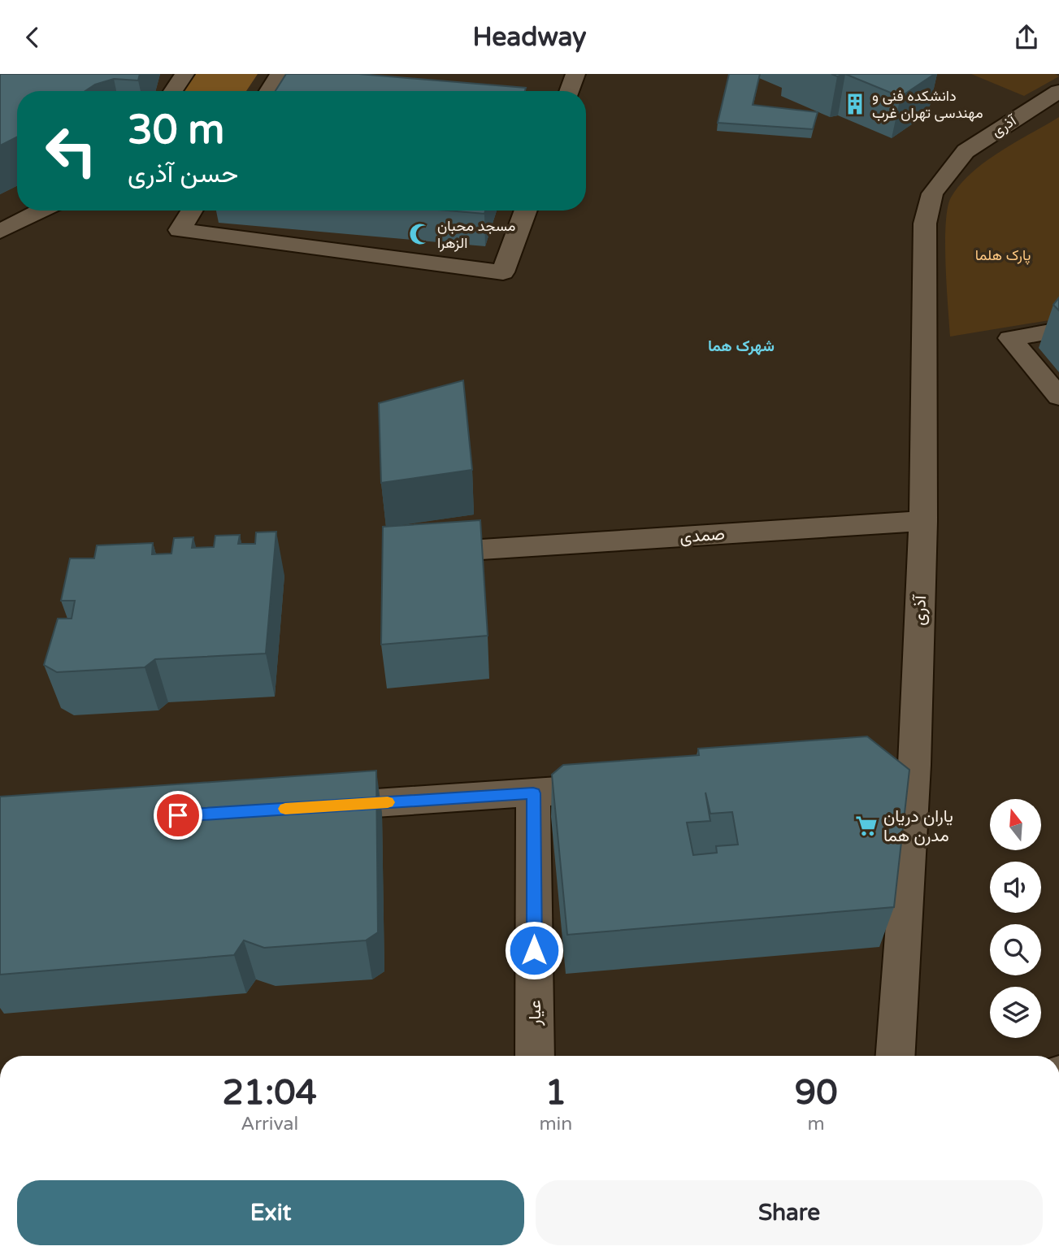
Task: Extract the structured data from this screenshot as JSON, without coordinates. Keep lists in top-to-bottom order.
{
  "streets": {
    "street": ["آذری", "صمدی", "عیار"]
  },
  "crossings": [
    ["آذری", "صمدی"]
  ],
  "districts": ["شهرک هما"],
  "parks": ["پارک هلما"],
  "places": {
    "building": ["دانشکده فنی و مهندسی تهران غرب"],
    "mosque": ["مسجد محبان الزهرا"],
    "supermarket": ["یاران دریان مدرن هما"]
  },
  "north": "top",
  "page": {
    "header": "Headway",
    "turn": ["30 m", "حسن آذری"],
    "eta": [
      "21:04",
      "Arrival",
      "1",
      "min",
      "90",
      "m"
    ],
    "buttons": ["Exit", "Share"]
  }
}
